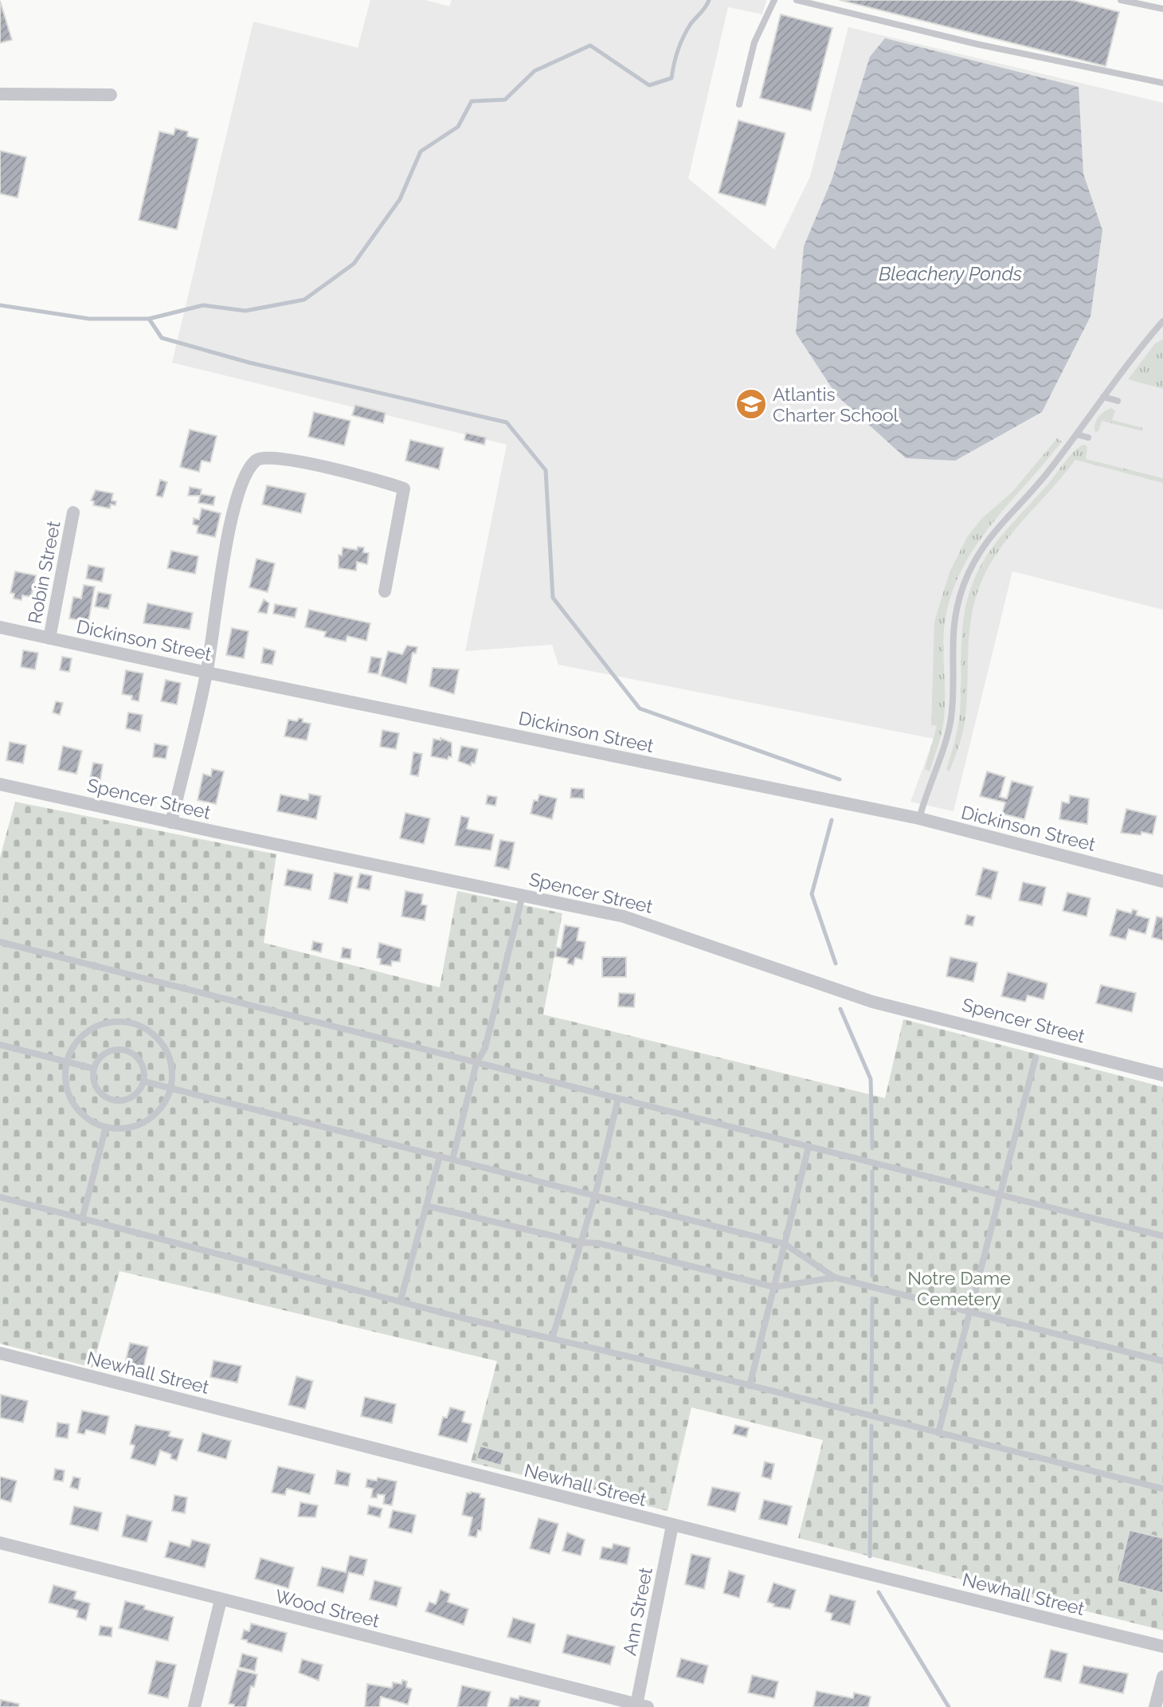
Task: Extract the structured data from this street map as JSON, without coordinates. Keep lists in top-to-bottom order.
{
  "streets": {
    "street": [
      "Robin Street",
      "Dickinson Street",
      "Spencer Street",
      "Newhall Street",
      "Wood Street",
      "Ann Street"
    ]
  },
  "crossings": [
    ["Robin Street", "Dickinson Street"],
    ["Newhall Street", "Ann Street"],
    ["Wood Street", "Ann Street"]
  ],
  "water": ["Bleachery Ponds"],
  "parks": ["Notre Dame Cemetery"],
  "places": {
    "school or university": ["Atlantis Charter School"]
  }
}
